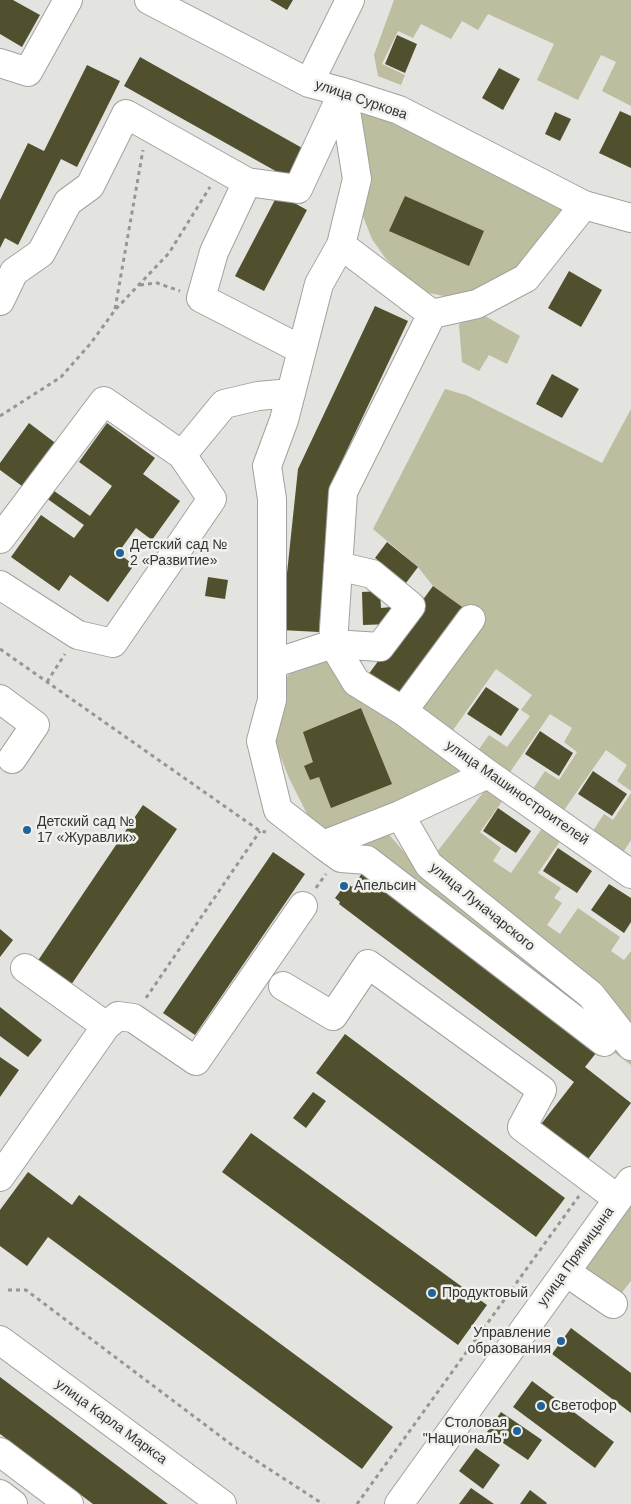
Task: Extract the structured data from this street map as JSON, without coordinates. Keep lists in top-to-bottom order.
{
  "streets": {
    "street": [
      "улица Суркова",
      "улица Машиностроителей",
      "улица Луначарского",
      "улица Прямицына",
      "улица Карла Маркса"
    ]
  },
  "places": [
    "Детский сад № 2 «Развитие»",
    "Детский сад № 17 «Журавлик»",
    "Апельсин",
    "Продуктовый",
    "Управление образования",
    "Светофор",
    "Столовая \"НационалЬ\""
  ]
}
